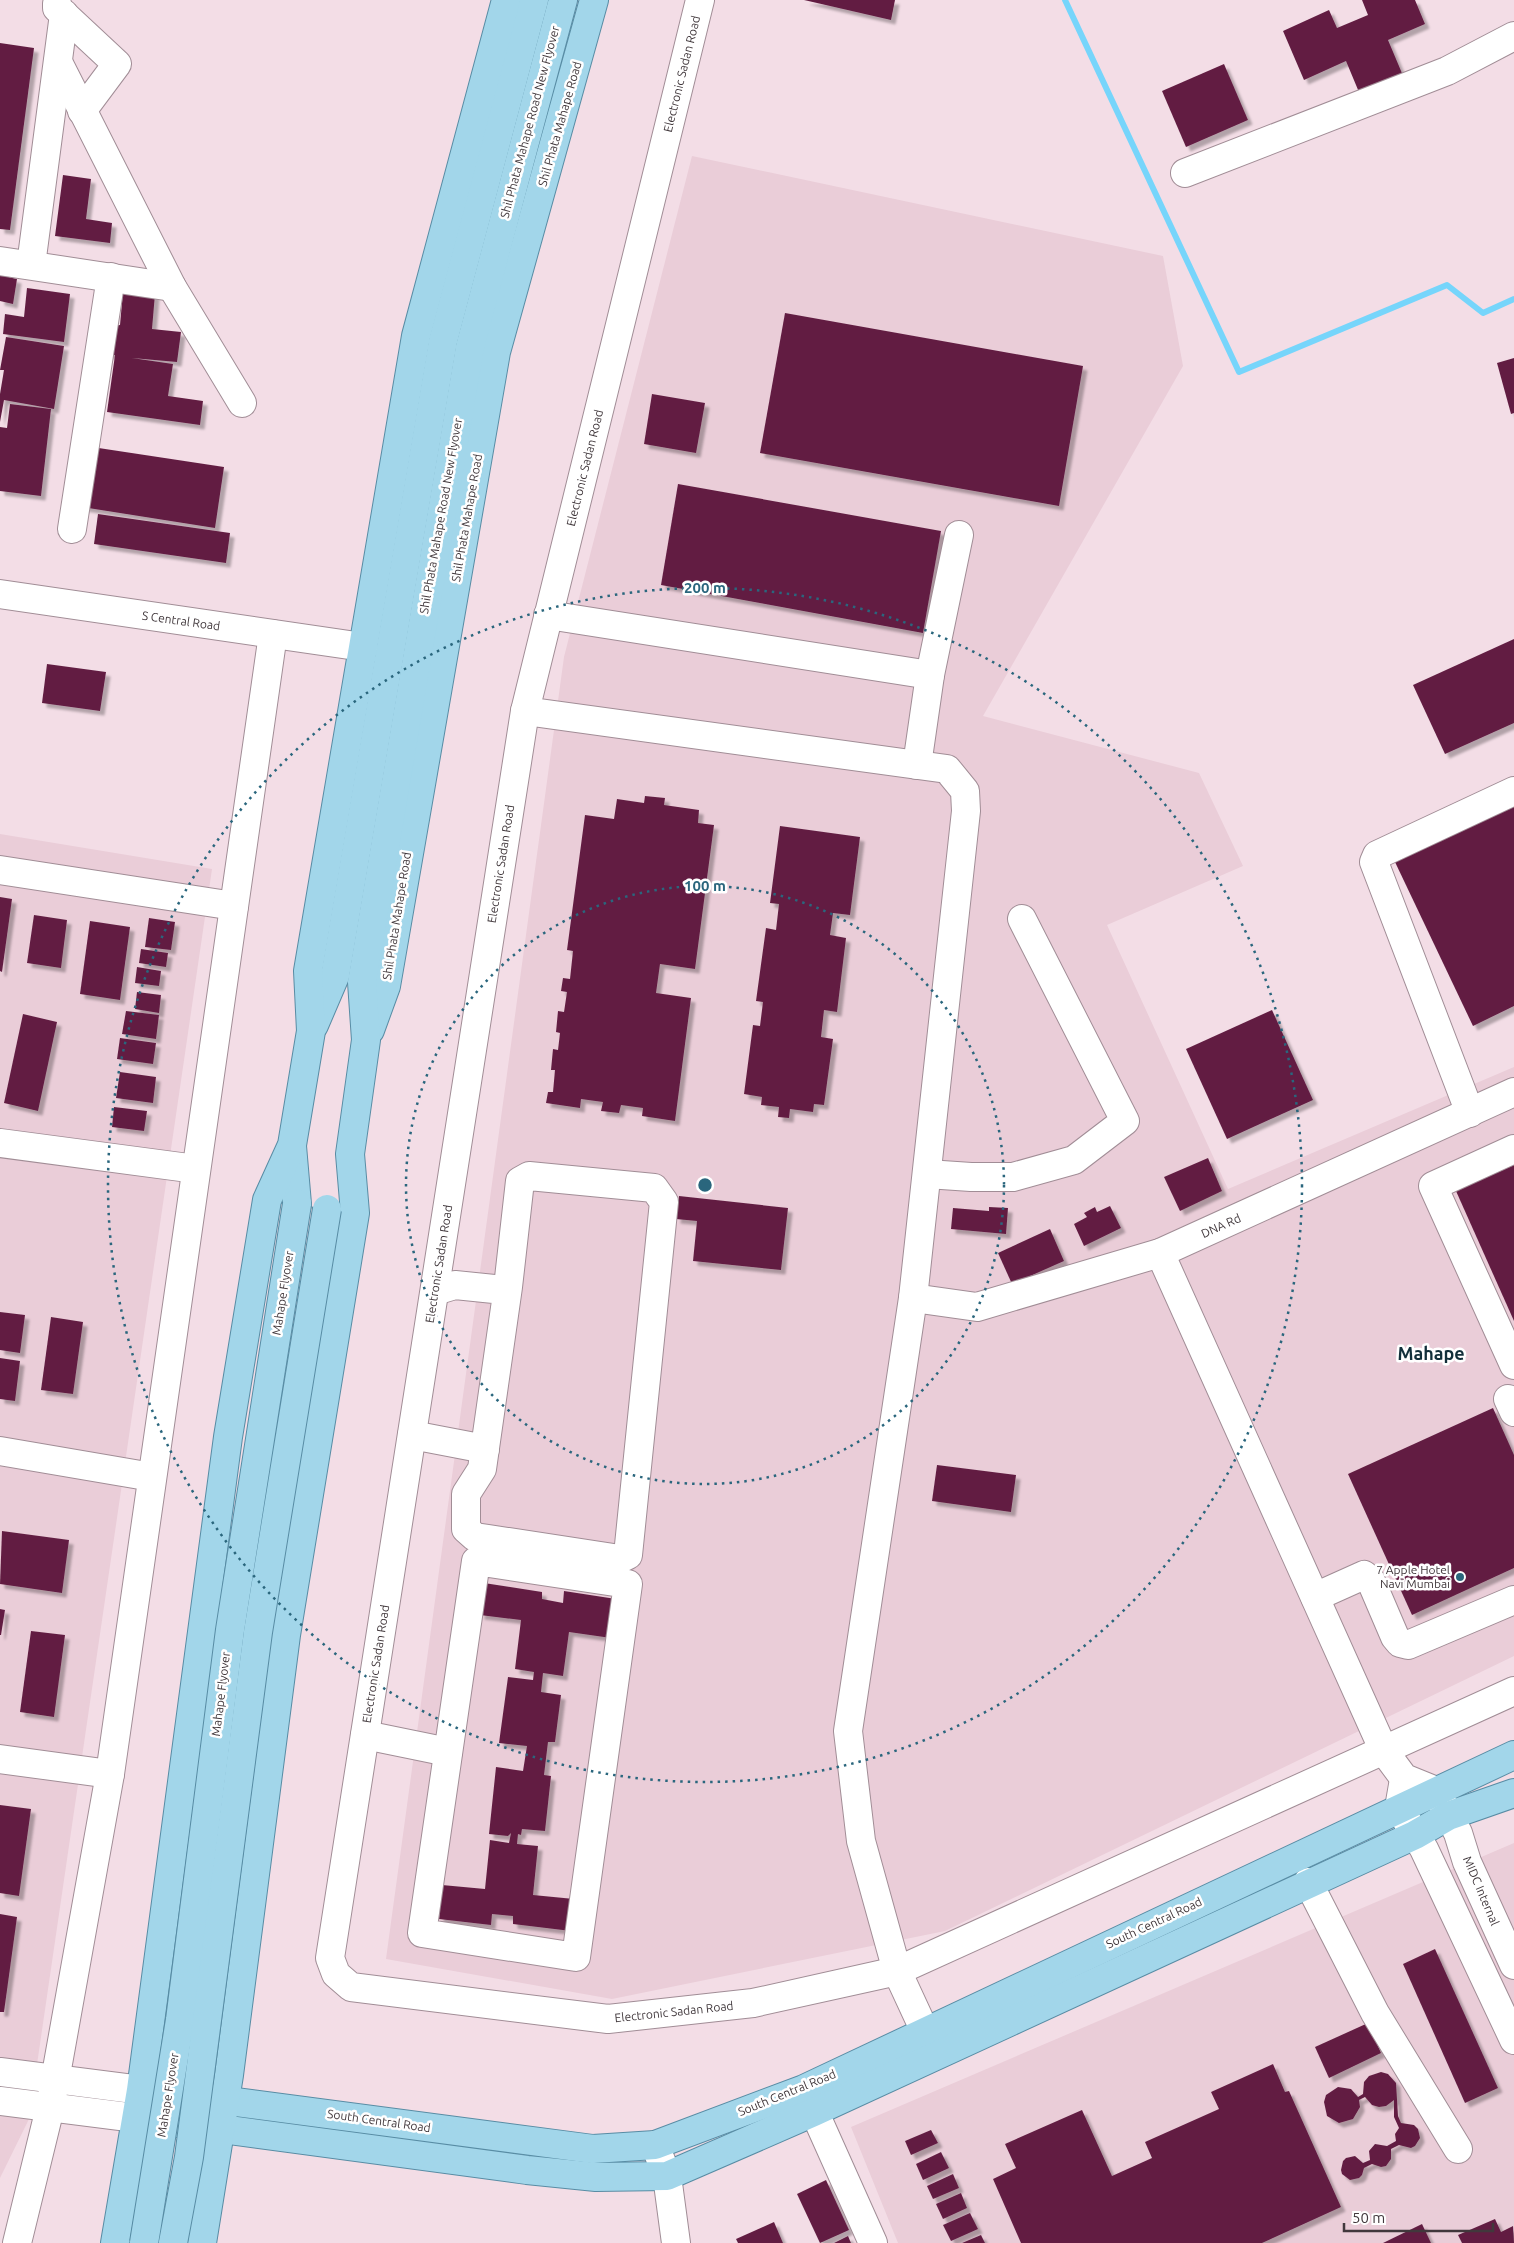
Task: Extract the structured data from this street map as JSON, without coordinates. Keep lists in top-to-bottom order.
{
  "streets": {
    "main road": [
      "Shil Phata Mahape Road New Flyover",
      "Shil Phata Mahape Road",
      "Mahape Flyover",
      "South Central Road"
    ],
    "street": [
      "Electronic Sadan Road",
      "S Central Road",
      "DNA Rd",
      "MIDC Internal"
    ]
  },
  "crossings": [
    ["Shil Phata Mahape Road New Flyover", "Shil Phata Mahape Road"],
    ["MIDC Internal", "South Central Road"]
  ],
  "districts": ["Mahape"],
  "places": ["7 Apple Hotel Navi Mumbai"],
  "scale_bar": "50 m",
  "rings": ["200 m", "100 m"]
}
